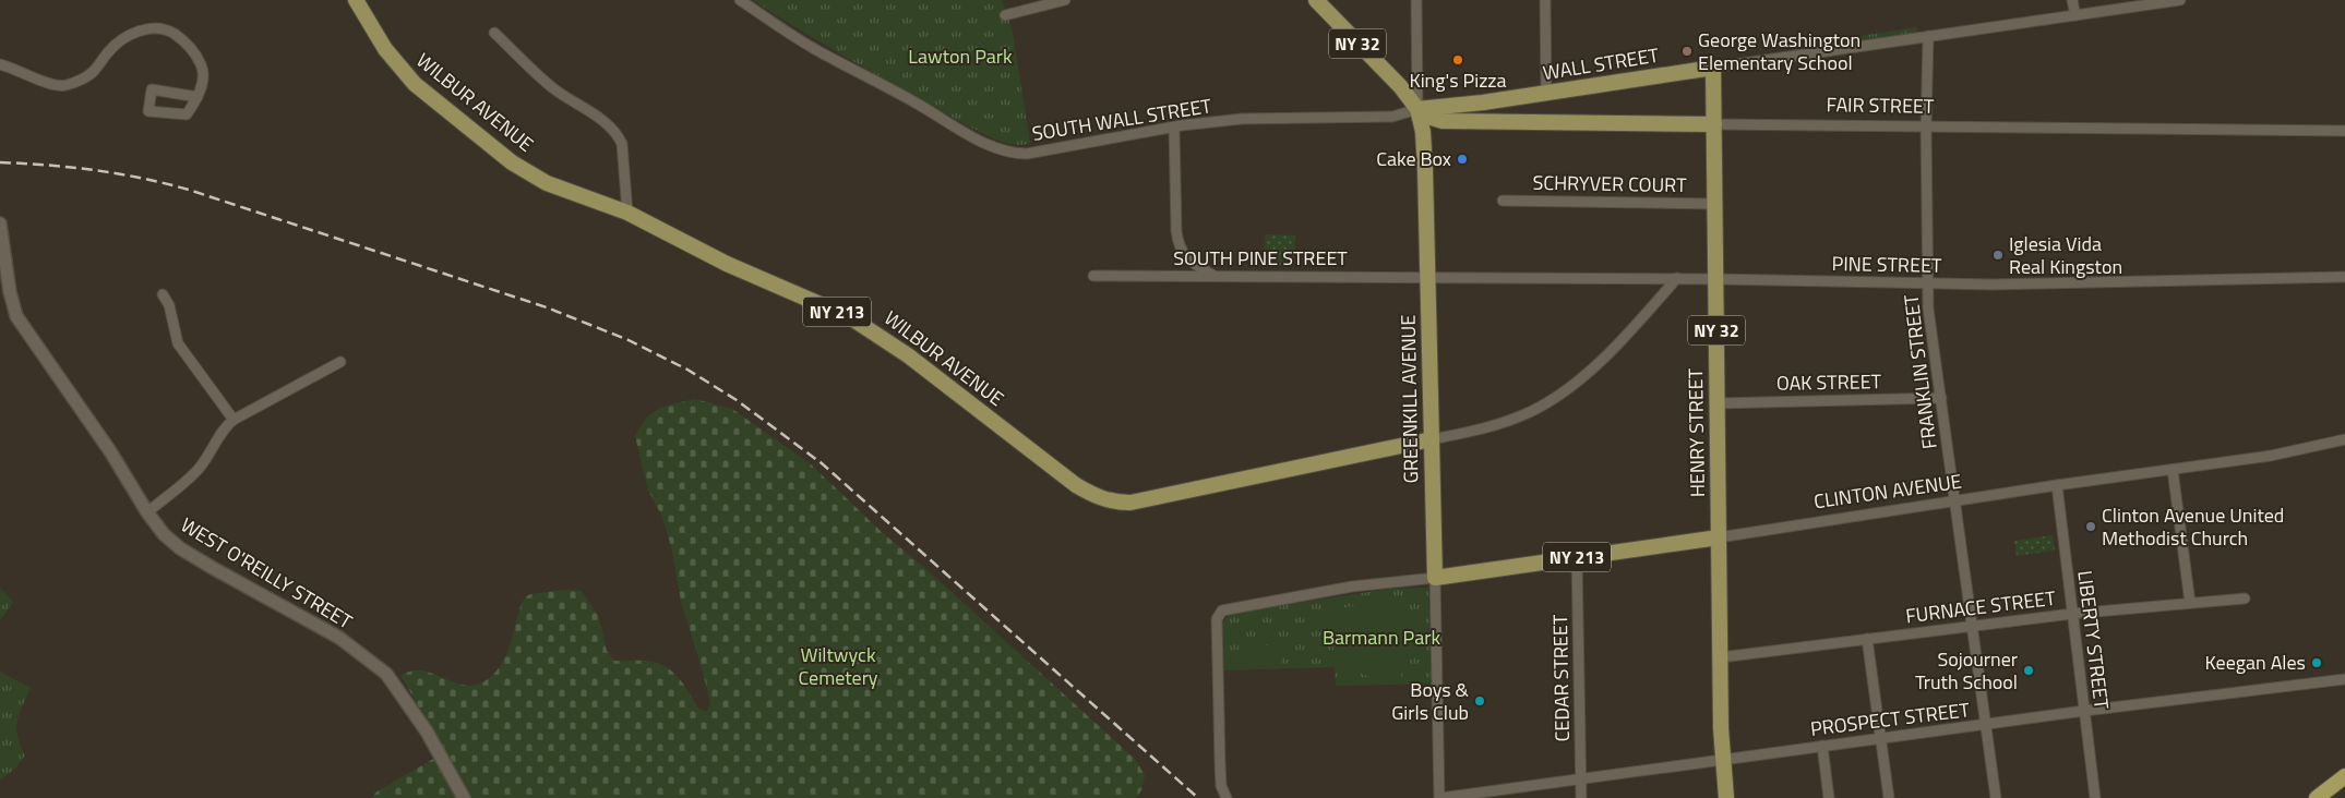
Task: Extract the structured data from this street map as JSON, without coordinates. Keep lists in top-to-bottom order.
{
  "streets": {
    "main road": [
      "NY 32",
      "WALL STREET",
      "WILBUR AVENUE",
      "FAIR STREET",
      "NY 213",
      "GREENKILL AVENUE",
      "HENRY STREET",
      "CLINTON AVENUE"
    ],
    "street": [
      "SOUTH WALL STREET",
      "SCHRYVER COURT",
      "SOUTH PINE STREET",
      "PINE STREET",
      "FRANKLIN STREET",
      "OAK STREET",
      "WEST O'REILLY STREET",
      "FURNACE STREET",
      "LIBERTY STREET",
      "CEDAR STREET",
      "PROSPECT STREET"
    ]
  },
  "crossings": [
    ["NY 32", "WALL STREET"],
    ["NY 32", "FAIR STREET"],
    ["NY 32", "SOUTH WALL STREET"],
    ["NY 32", "GREENKILL AVENUE"],
    ["WALL STREET", "FAIR STREET"],
    ["WALL STREET", "SOUTH WALL STREET"],
    ["WALL STREET", "FRANKLIN STREET"],
    ["WALL STREET", "GREENKILL AVENUE"],
    ["WALL STREET", "HENRY STREET"],
    ["WILBUR AVENUE", "GREENKILL AVENUE"],
    ["FAIR STREET", "SOUTH WALL STREET"],
    ["FAIR STREET", "FRANKLIN STREET"],
    ["FAIR STREET", "GREENKILL AVENUE"],
    ["FAIR STREET", "HENRY STREET"],
    ["SOUTH WALL STREET", "GREENKILL AVENUE"],
    ["SCHRYVER COURT", "HENRY STREET"],
    ["SOUTH PINE STREET", "PINE STREET"],
    ["SOUTH PINE STREET", "GREENKILL AVENUE"],
    ["PINE STREET", "FRANKLIN STREET"],
    ["PINE STREET", "GREENKILL AVENUE"],
    ["PINE STREET", "HENRY STREET"],
    ["FRANKLIN STREET", "OAK STREET"],
    ["FRANKLIN STREET", "CLINTON AVENUE"],
    ["FRANKLIN STREET", "FURNACE STREET"],
    ["FRANKLIN STREET", "PROSPECT STREET"],
    ["OAK STREET", "HENRY STREET"],
    ["GREENKILL AVENUE", "CLINTON AVENUE"],
    ["GREENKILL AVENUE", "PROSPECT STREET"],
    ["HENRY STREET", "CLINTON AVENUE"],
    ["HENRY STREET", "FURNACE STREET"],
    ["HENRY STREET", "PROSPECT STREET"],
    ["CLINTON AVENUE", "LIBERTY STREET"],
    ["CLINTON AVENUE", "CEDAR STREET"],
    ["FURNACE STREET", "LIBERTY STREET"],
    ["LIBERTY STREET", "PROSPECT STREET"],
    ["CEDAR STREET", "PROSPECT STREET"]
  ],
  "parks": ["Lawton Park", "Barmann Park", "Wiltwyck Cemetery"],
  "places": [
    "George Washington Elementary School",
    "King's Pizza",
    "Cake Box",
    "Iglesia Vida Real Kingston",
    "Clinton Avenue United Methodist Church",
    "Keegan Ales",
    "Sojourner Truth School",
    "Boys & Girls Club"
  ]
}
